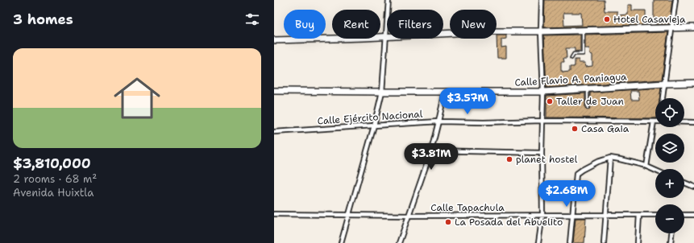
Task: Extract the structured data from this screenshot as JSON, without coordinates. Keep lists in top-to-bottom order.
{
  "streets": {
    "street": ["Calle Flavio A. Paniagua", "Calle Ejército Nacional", "Calle Tapachula"]
  },
  "places": [
    "Hotel Casavieja",
    "Taller de Juan",
    "Casa Gaia",
    "planet hostel",
    "La Posada del Abuelito"
  ],
  "page": {
    "heading": "3 homes",
    "chip": [
      "Buy",
      "Rent",
      "Filters",
      "New"
    ],
    "list": [
      {
        "name": "$3,810,000",
        "note": "2 rooms · 68 m² · Avenida Huixtla"
      }
    ],
    "price": ["$3.57M", "$3.81M", "$2.68M"],
    "map_buttons": ["+", "−"]
  }
}
